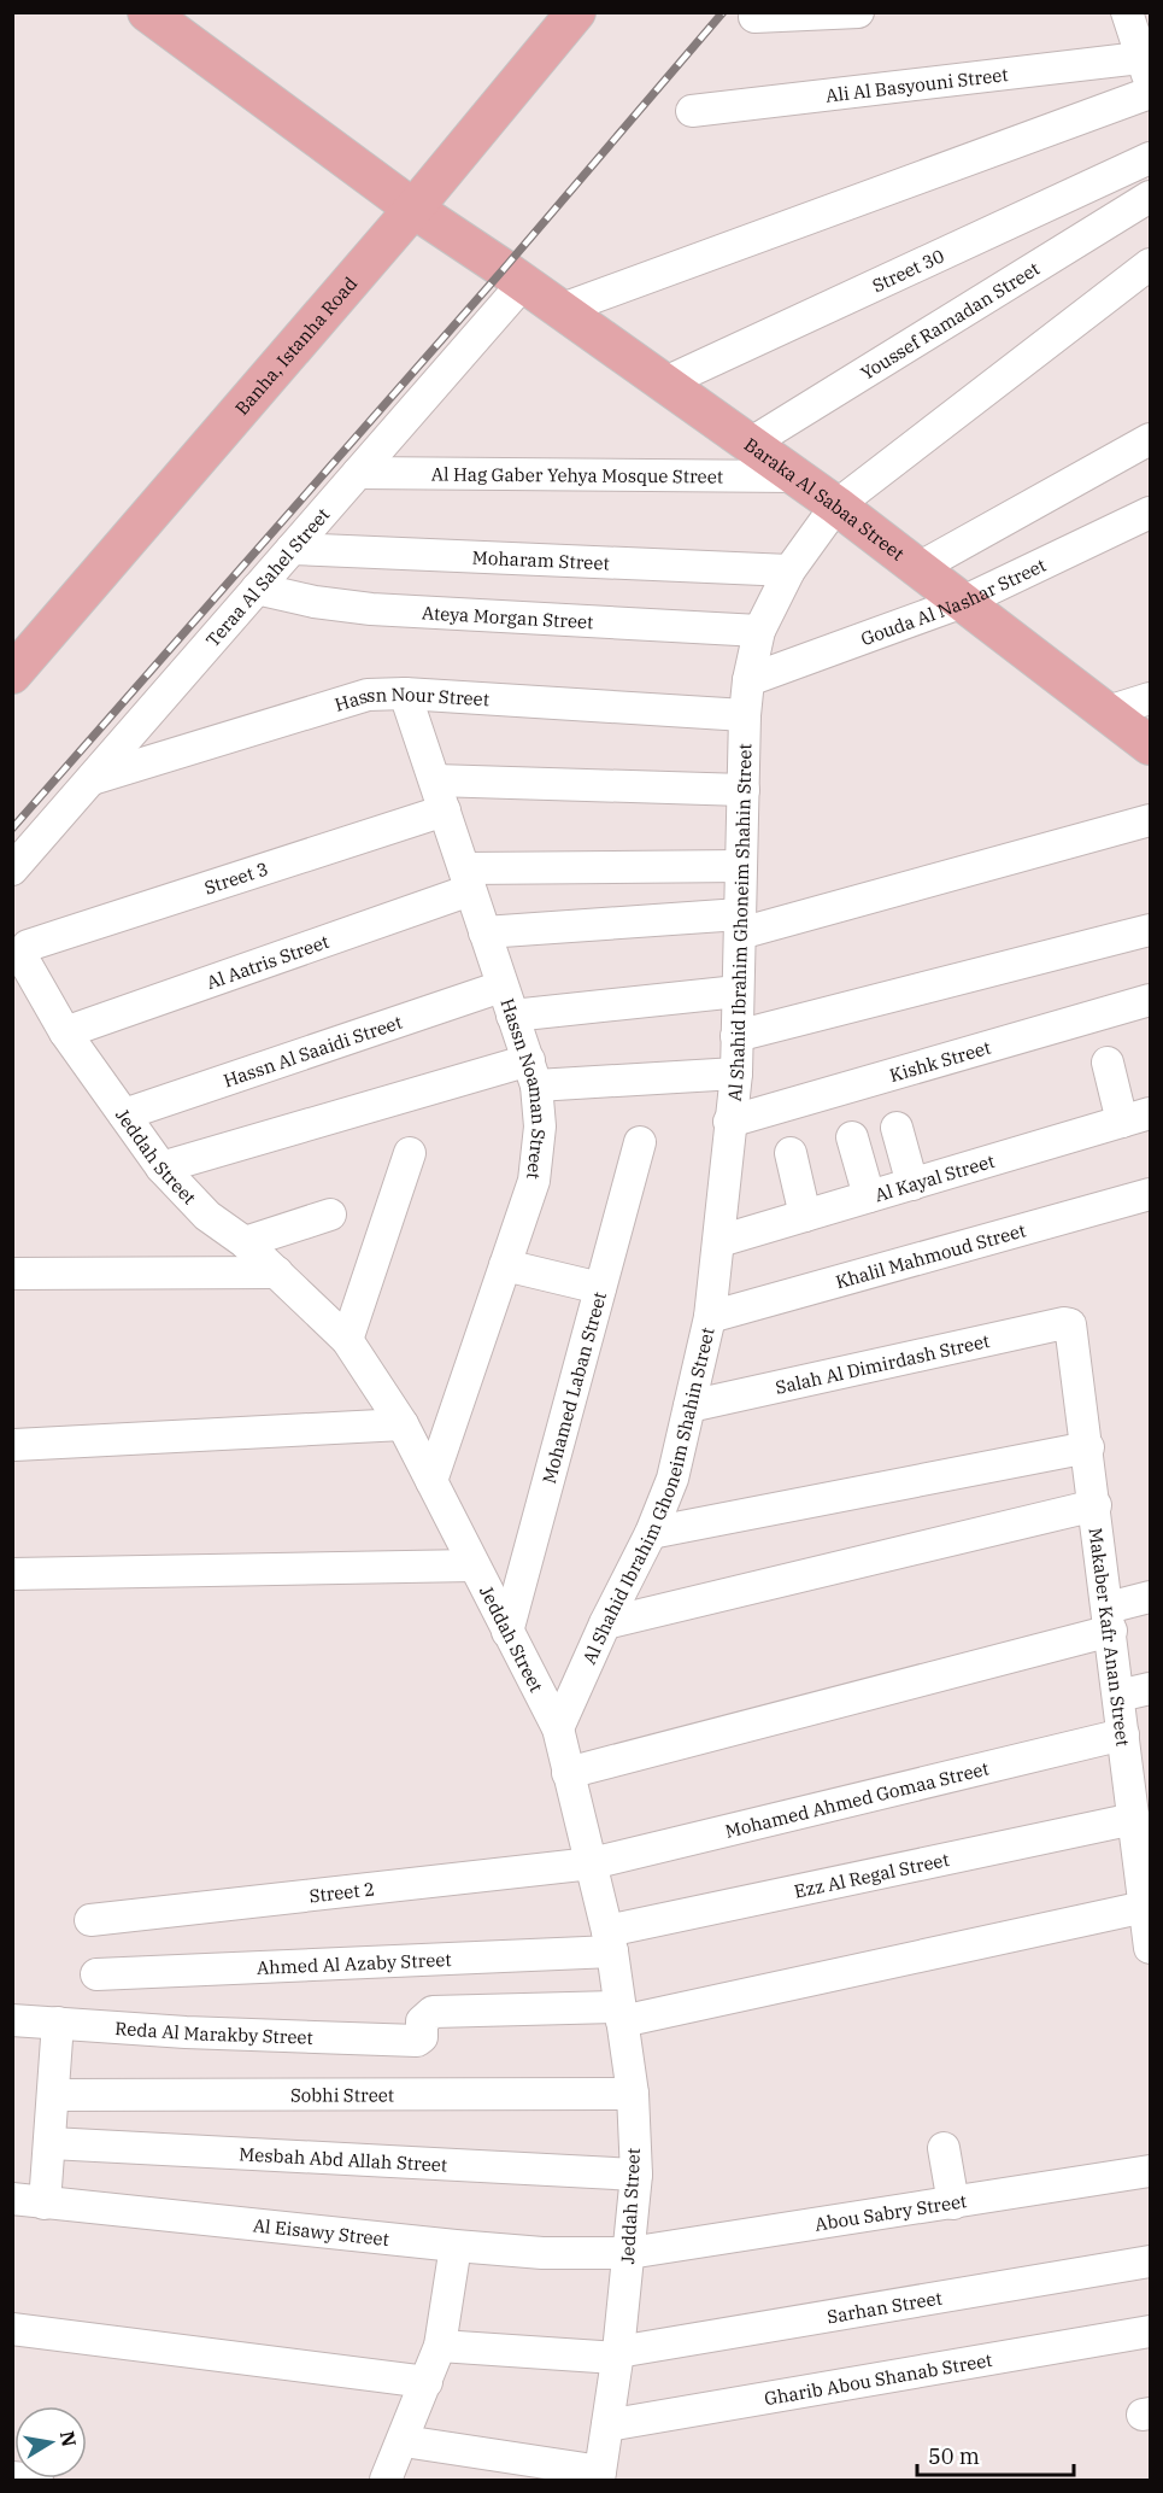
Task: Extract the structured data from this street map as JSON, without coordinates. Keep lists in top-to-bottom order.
{
  "streets": {
    "main road": ["Banha, Istanha Road", "Baraka Al Sabaa Street"],
    "street": [
      "Ali Al Basyouni Street",
      "Street 30",
      "Youssef Ramadan Street",
      "Al Hag Gaber Yehya Mosque Street",
      "Moharam Street",
      "Teraa Al Sahel Street",
      "Gouda Al Nashar Street",
      "Ateya Morgan Street",
      "Hassn Nour Street",
      "Street 3",
      "Al Shahid Ibrahim Ghoneim Shahin Street",
      "Al Aatris Street",
      "Hassn Al Saaidi Street",
      "Kishk Street",
      "Hassn Noaman Street",
      "Jeddah Street",
      "Al Kayal Street",
      "Khalil Mahmoud Street",
      "Salah Al Dimirdash Street",
      "Mohamed Laban Street",
      "Makaber Kafr Anan Street",
      "Mohamed Ahmed Gomaa Street",
      "Ezz Al Regal Street",
      "Street 2",
      "Ahmed Al Azaby Street",
      "Reda Al Marakby Street",
      "Sobhi Street",
      "Mesbah Abd Allah Street",
      "Abou Sabry Street",
      "Al Eisawy Street",
      "Sarhan Street",
      "Gharib Abou Shanab Street"
    ]
  },
  "crossings": [
    ["Street 30", "Baraka Al Sabaa Street"],
    ["Youssef Ramadan Street", "Baraka Al Sabaa Street"],
    ["Banha, Istanha Road", "Baraka Al Sabaa Street"],
    ["Al Hag Gaber Yehya Mosque Street", "Baraka Al Sabaa Street"],
    ["Al Hag Gaber Yehya Mosque Street", "Teraa Al Sahel Street"],
    ["Baraka Al Sabaa Street", "Teraa Al Sahel Street"],
    ["Baraka Al Sabaa Street", "Gouda Al Nashar Street"],
    ["Baraka Al Sabaa Street", "Al Shahid Ibrahim Ghoneim Shahin Street"],
    ["Moharam Street", "Teraa Al Sahel Street"],
    ["Moharam Street", "Al Shahid Ibrahim Ghoneim Shahin Street"],
    ["Teraa Al Sahel Street", "Ateya Morgan Street"],
    ["Teraa Al Sahel Street", "Hassn Nour Street"],
    ["Gouda Al Nashar Street", "Al Shahid Ibrahim Ghoneim Shahin Street"],
    ["Ateya Morgan Street", "Al Shahid Ibrahim Ghoneim Shahin Street"],
    ["Hassn Nour Street", "Al Shahid Ibrahim Ghoneim Shahin Street"],
    ["Hassn Nour Street", "Hassn Noaman Street"],
    ["Street 3", "Hassn Noaman Street"],
    ["Street 3", "Jeddah Street"],
    ["Al Shahid Ibrahim Ghoneim Shahin Street", "Al Aatris Street"],
    ["Al Shahid Ibrahim Ghoneim Shahin Street", "Kishk Street"],
    ["Al Shahid Ibrahim Ghoneim Shahin Street", "Jeddah Street"],
    ["Al Shahid Ibrahim Ghoneim Shahin Street", "Al Kayal Street"],
    ["Al Shahid Ibrahim Ghoneim Shahin Street", "Khalil Mahmoud Street"],
    ["Al Shahid Ibrahim Ghoneim Shahin Street", "Salah Al Dimirdash Street"],
    ["Al Aatris Street", "Hassn Noaman Street"],
    ["Al Aatris Street", "Jeddah Street"],
    ["Hassn Al Saaidi Street", "Hassn Noaman Street"],
    ["Hassn Al Saaidi Street", "Jeddah Street"],
    ["Hassn Noaman Street", "Jeddah Street"],
    ["Jeddah Street", "Mohamed Laban Street"],
    ["Jeddah Street", "Mohamed Ahmed Gomaa Street"],
    ["Jeddah Street", "Ezz Al Regal Street"],
    ["Jeddah Street", "Street 2"],
    ["Jeddah Street", "Ahmed Al Azaby Street"],
    ["Jeddah Street", "Reda Al Marakby Street"],
    ["Jeddah Street", "Sobhi Street"],
    ["Jeddah Street", "Mesbah Abd Allah Street"],
    ["Jeddah Street", "Abou Sabry Street"],
    ["Jeddah Street", "Al Eisawy Street"],
    ["Jeddah Street", "Sarhan Street"],
    ["Jeddah Street", "Gharib Abou Shanab Street"],
    ["Salah Al Dimirdash Street", "Makaber Kafr Anan Street"],
    ["Makaber Kafr Anan Street", "Mohamed Ahmed Gomaa Street"],
    ["Makaber Kafr Anan Street", "Ezz Al Regal Street"],
    ["Mohamed Ahmed Gomaa Street", "Street 2"],
    ["Ezz Al Regal Street", "Ahmed Al Azaby Street"],
    ["Abou Sabry Street", "Al Eisawy Street"]
  ],
  "scale_bar": "50 m",
  "north": "right"
}
